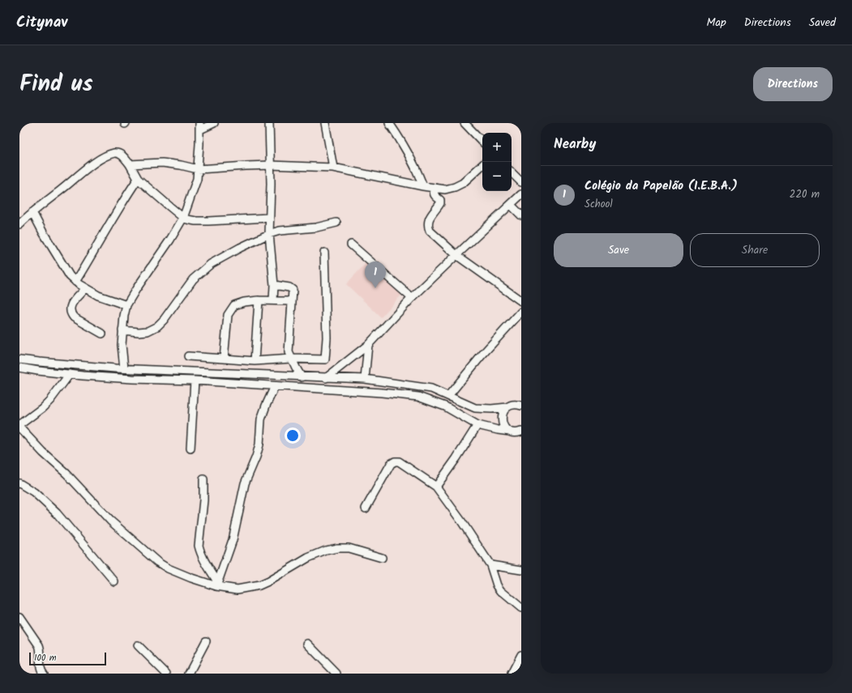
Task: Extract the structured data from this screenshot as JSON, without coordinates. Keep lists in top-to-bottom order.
{
  "scale_bar": "100 m",
  "page": {
    "header": "Citynav",
    "nav": ["Map", "Directions", "Saved"],
    "title": "Find us",
    "buttons": [
      "Directions",
      ["Save", "Share"]
    ],
    "heading": "Nearby",
    "map_buttons": ["+", "−"],
    "list": [
      {
        "mark": "1",
        "name": "Colégio da Papelão (I.E.B.A.)",
        "note": "School",
        "value": "220 m"
      }
    ],
    "pins": "1",
    "scale": "100 m"
  }
}
